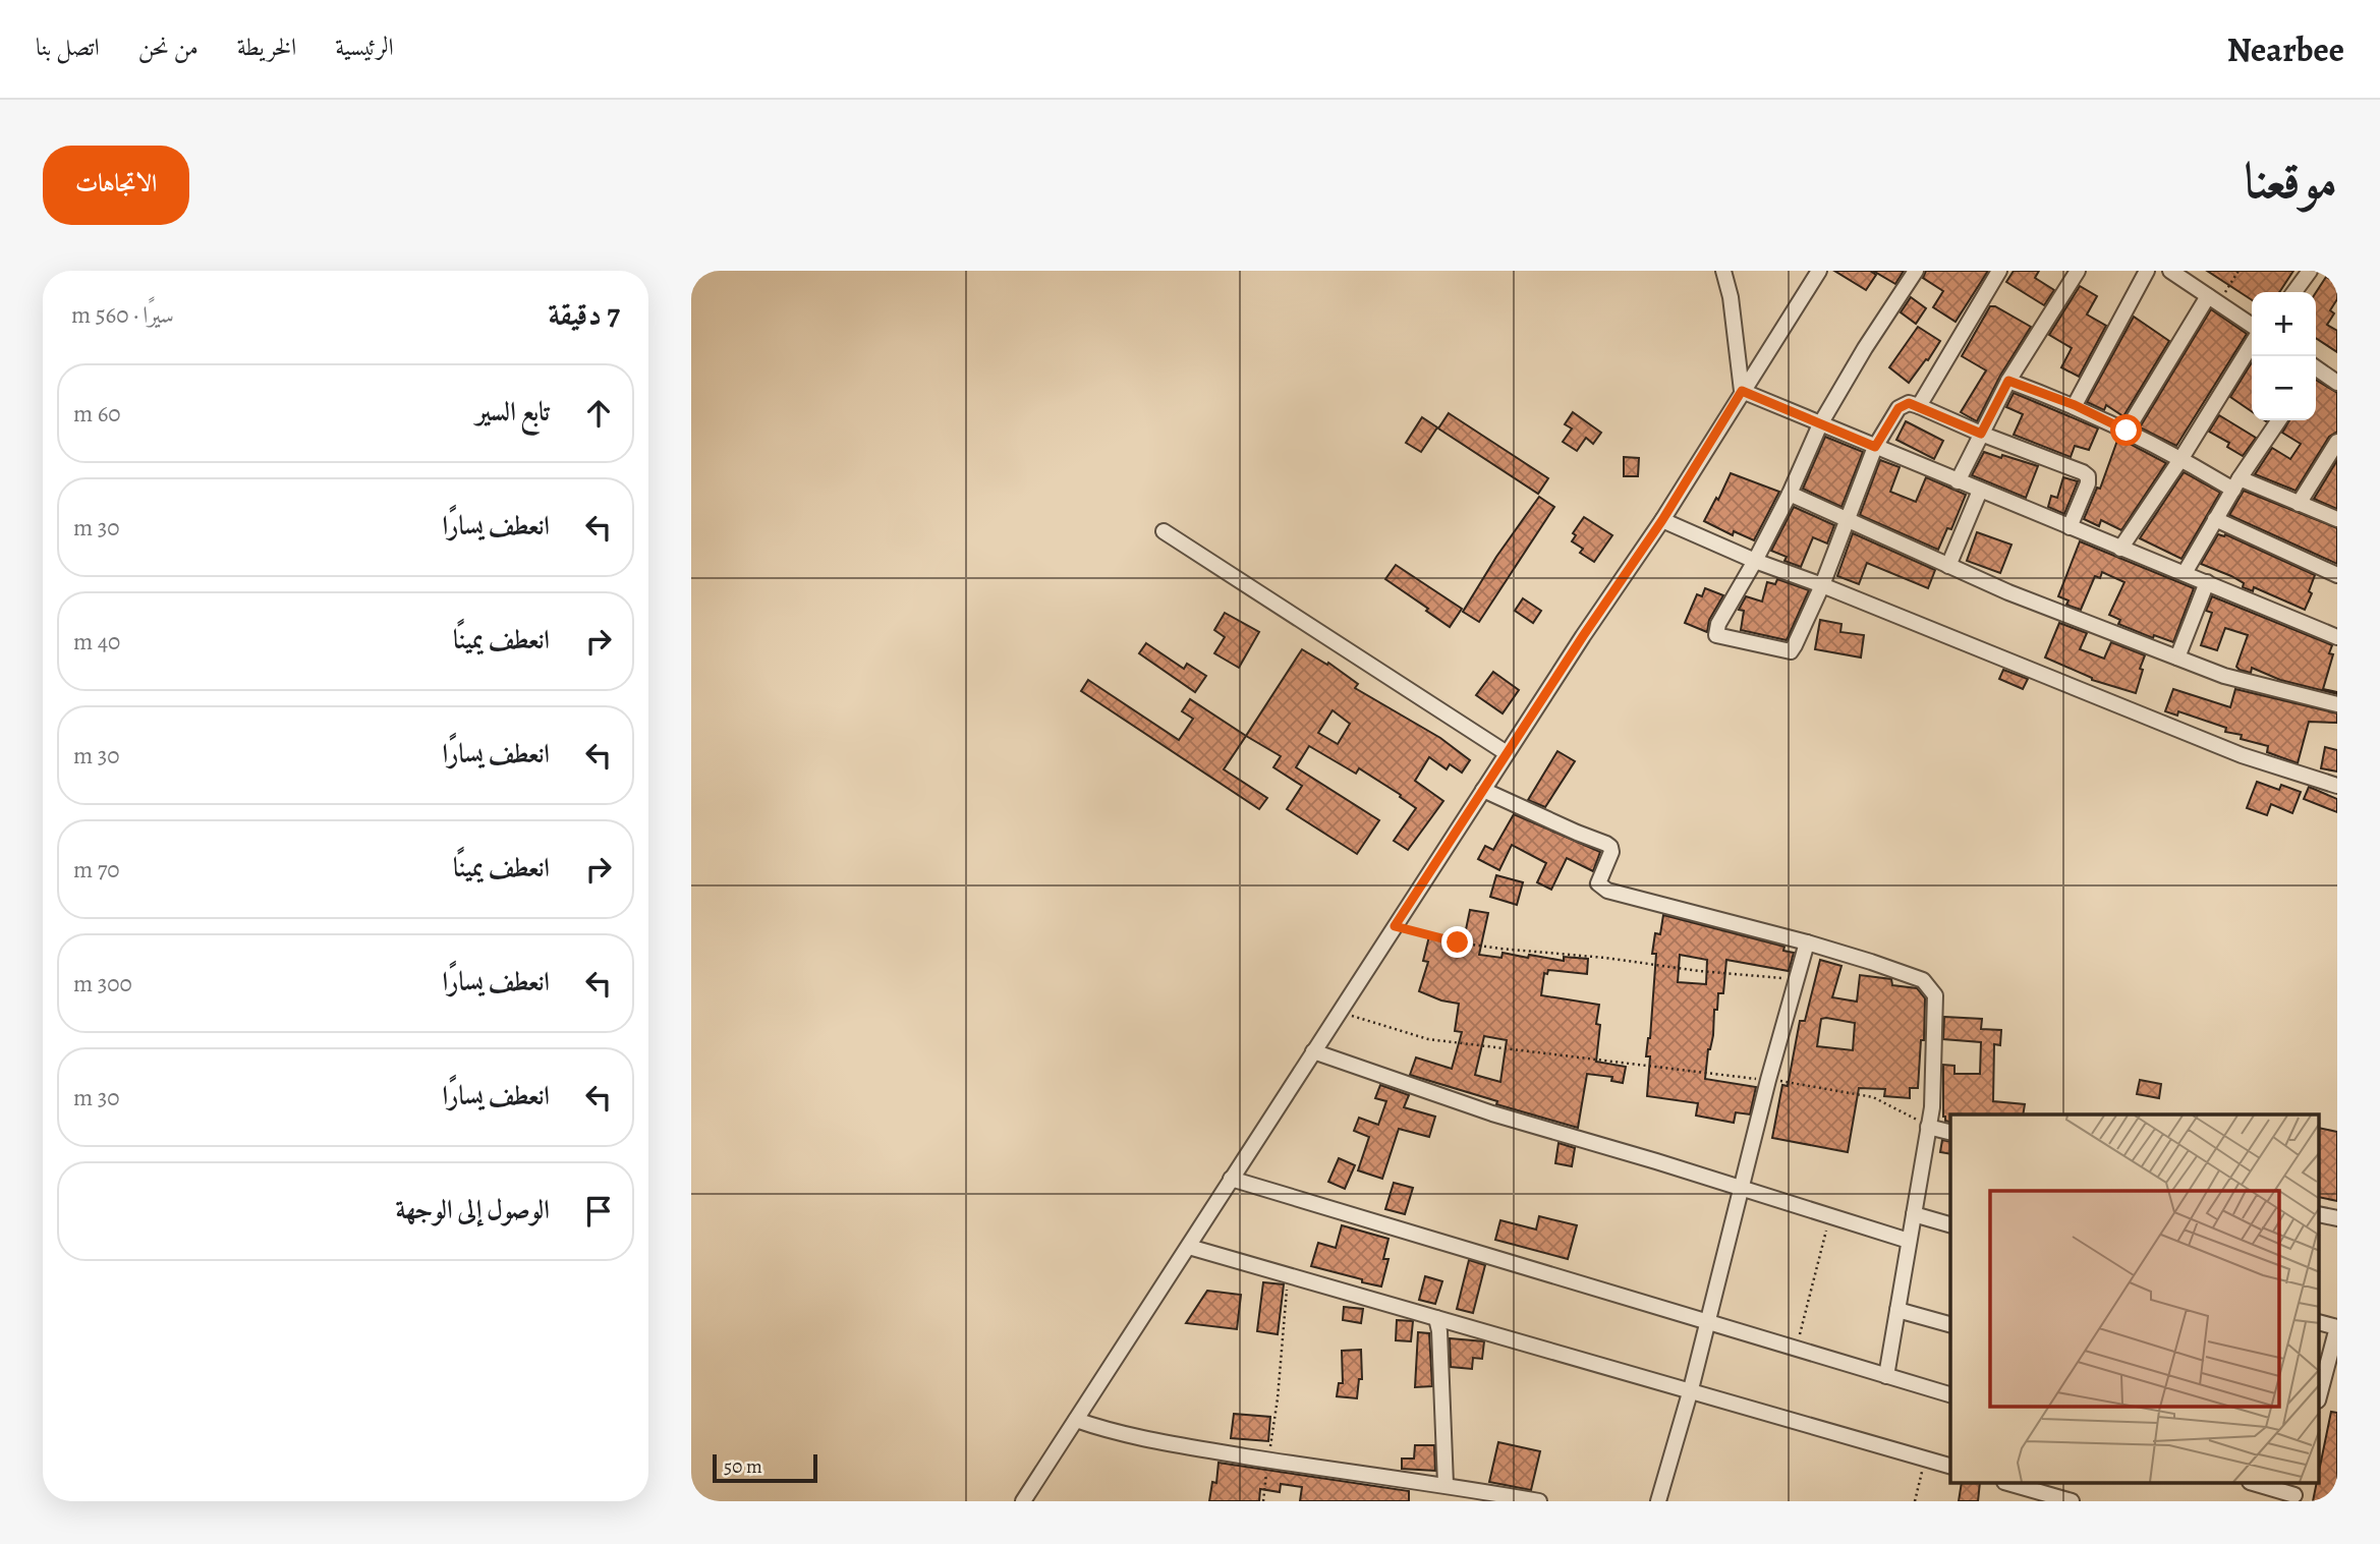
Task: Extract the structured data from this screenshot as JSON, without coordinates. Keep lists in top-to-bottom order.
{
  "scale_bar": "50 m",
  "page": {
    "header": "Nearbee",
    "nav": [
      "الرئيسية",
      "الخريطة",
      "من نحن",
      "اتصل بنا"
    ],
    "title": "موقعنا",
    "buttons": "الاتجاهات",
    "heading": ["7 دقيقة", "سيرًا · 560 m"],
    "map_buttons": ["+", "−"],
    "list": [
      ["تابع السير", "60 m"],
      ["انعطف يسارًا", "30 m"],
      ["انعطف يمينًا", "40 m"],
      ["انعطف يسارًا", "30 m"],
      ["انعطف يمينًا", "70 m"],
      ["انعطف يسارًا", "300 m"],
      ["انعطف يسارًا", "30 m"],
      "الوصول إلى الوجهة"
    ],
    "scale": "50 m"
  }
}
